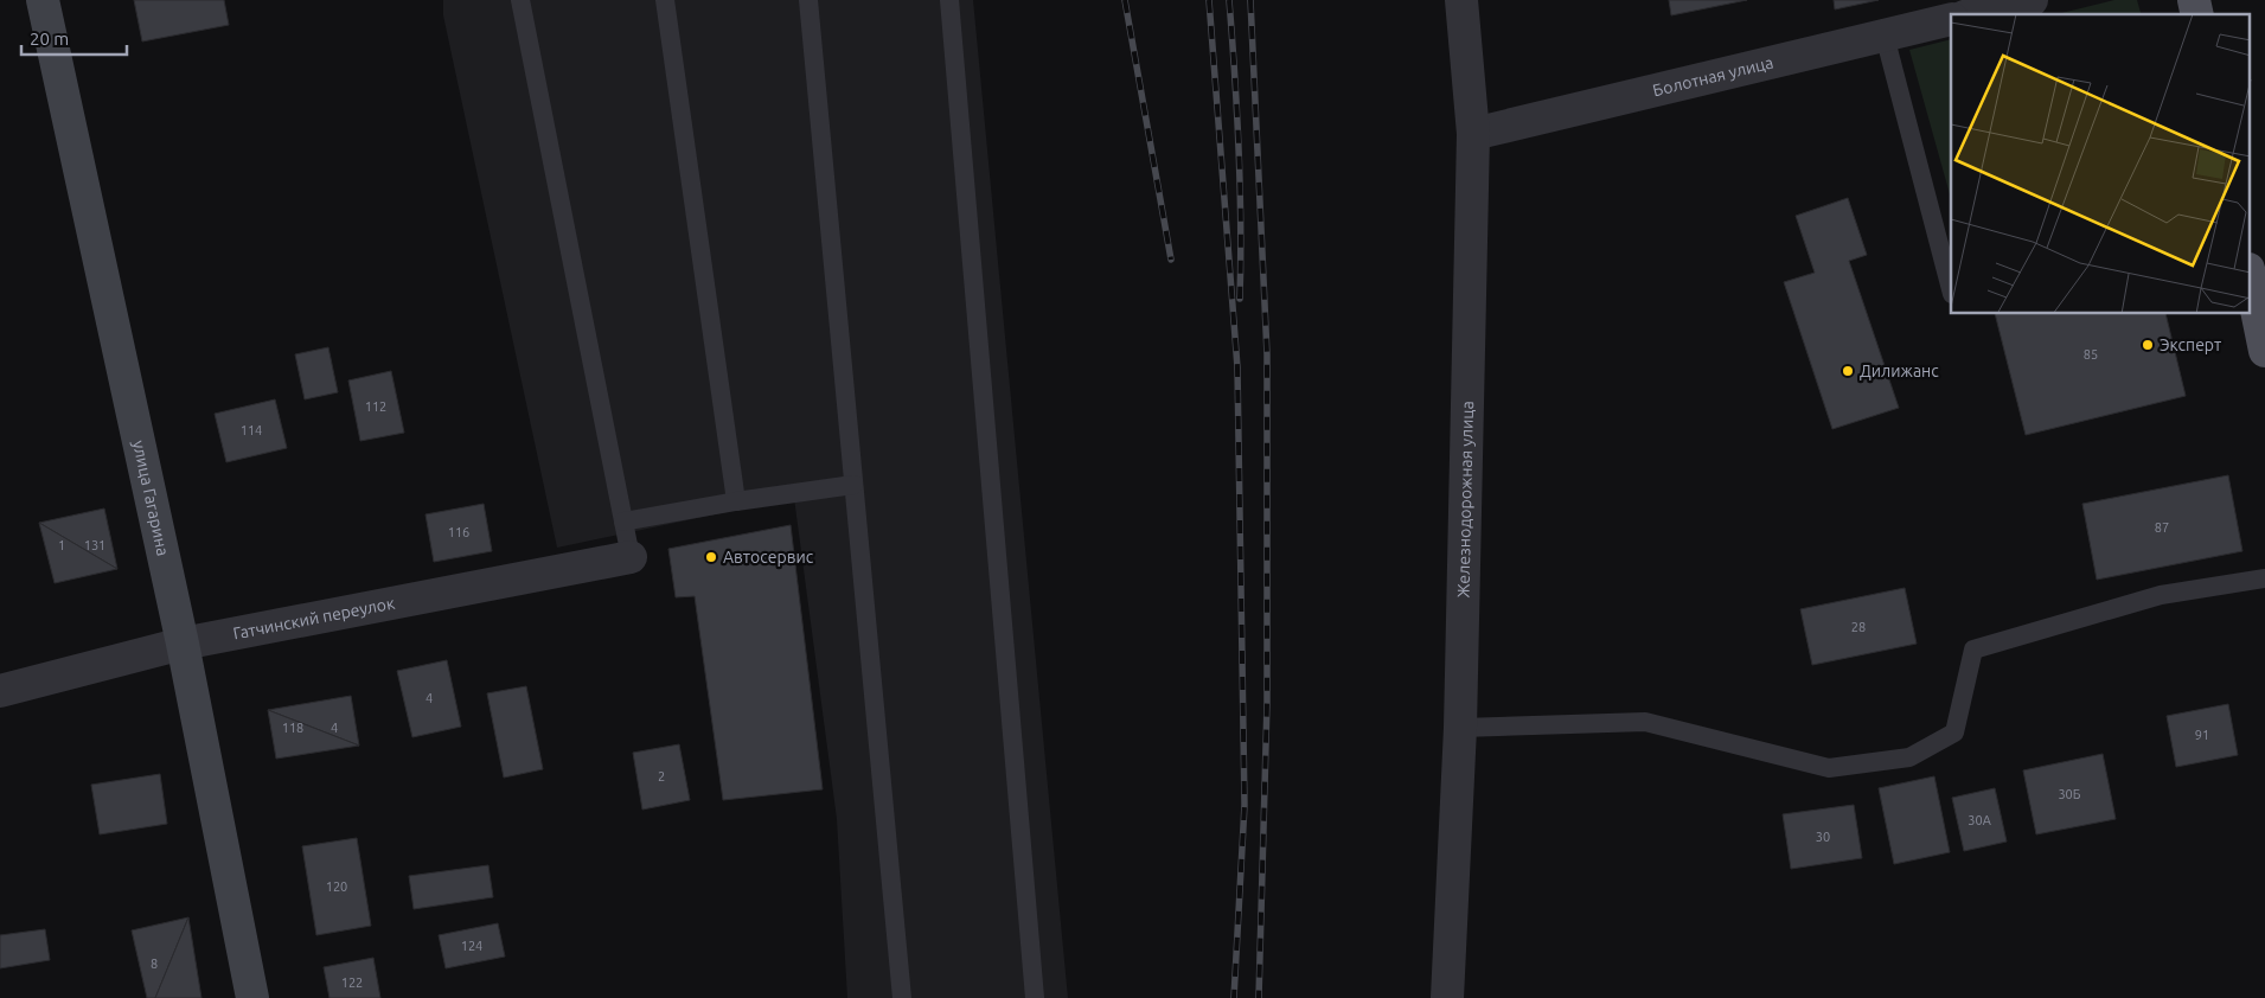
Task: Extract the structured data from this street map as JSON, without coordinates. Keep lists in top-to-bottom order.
{
  "streets": {
    "street": [
      "Болотная улица",
      "улица Гагарина",
      "Железнодорожная улица",
      "Гатчинский переулок"
    ]
  },
  "crossings": [
    ["Болотная улица", "Железнодорожная улица"],
    ["улица Гагарина", "Гатчинский переулок"]
  ],
  "places": ["Эксперт", "Дилижанс", "Автосервис"],
  "house_numbers": [
    "85",
    "112",
    "114",
    "87",
    "116",
    "1",
    "131",
    "28",
    "4",
    "118",
    "4",
    "91",
    "2",
    "30Б",
    "30А",
    "30",
    "120",
    "124",
    "8",
    "122"
  ],
  "scale_bar": "20 m"
}
